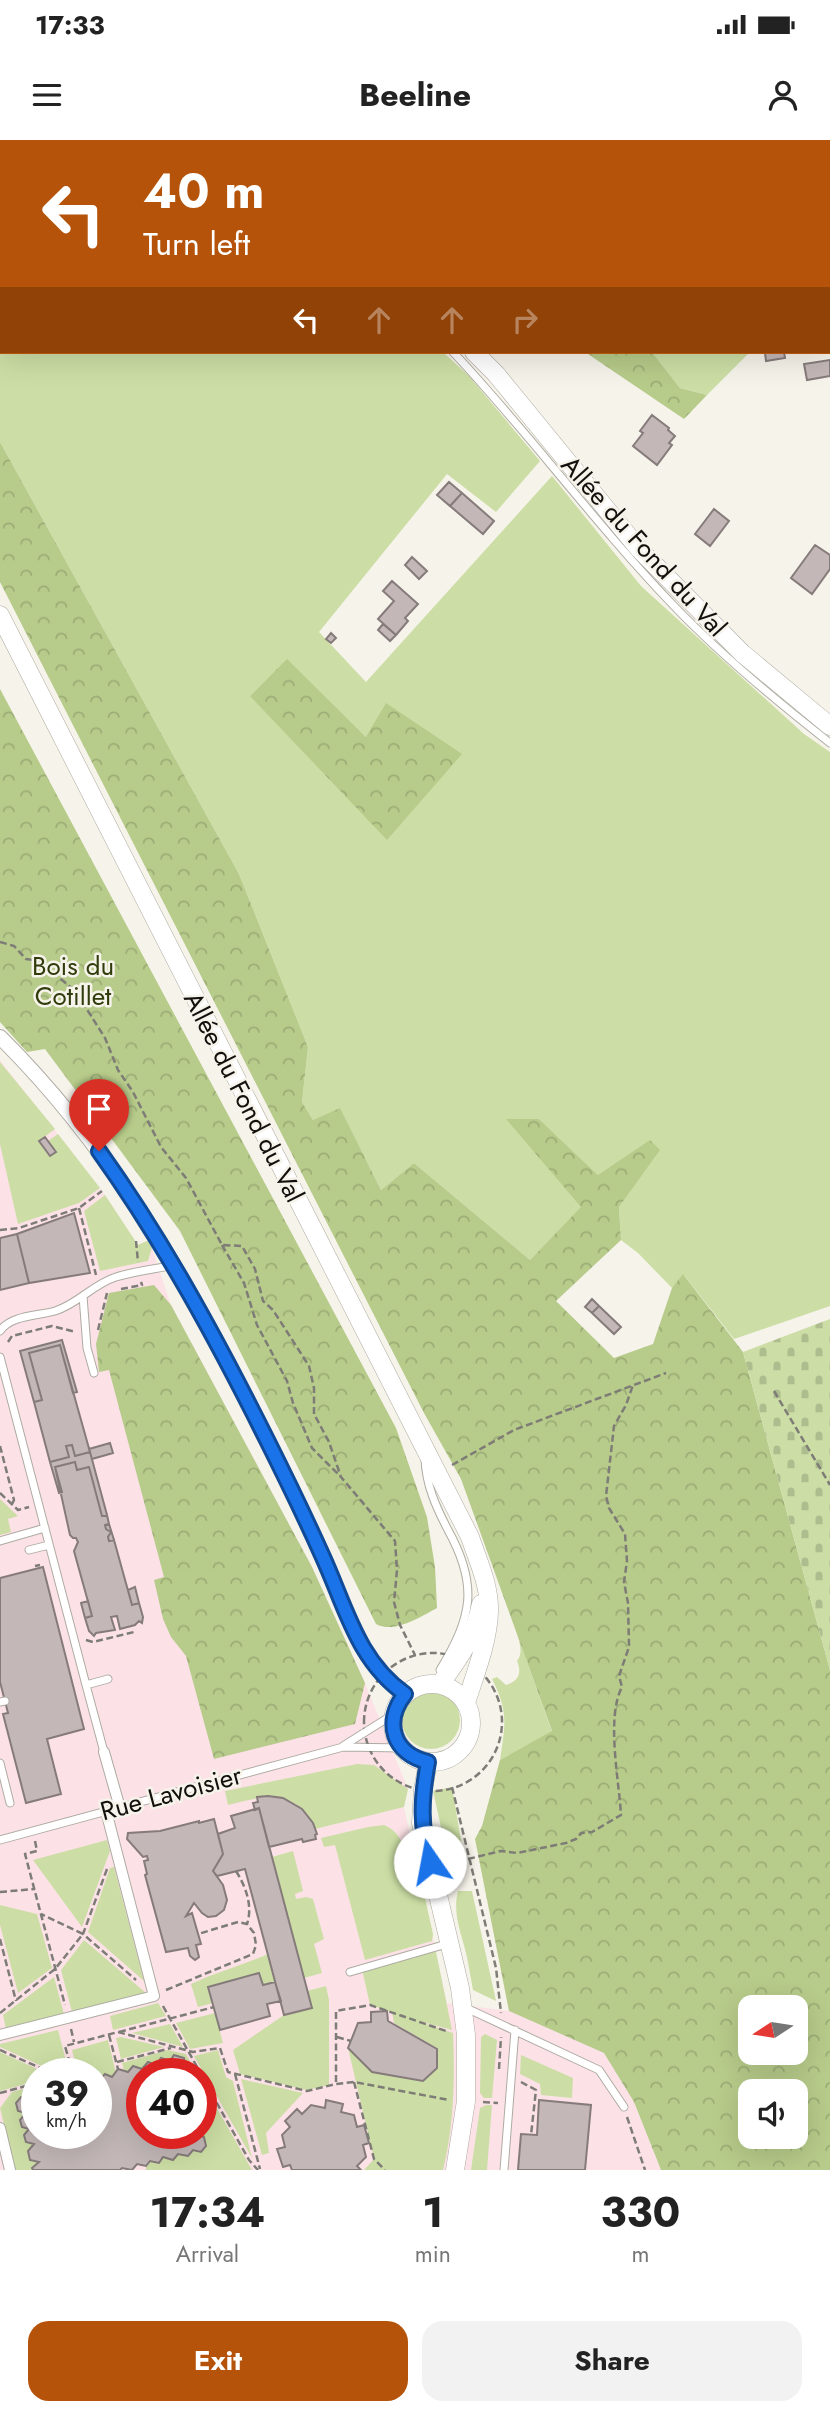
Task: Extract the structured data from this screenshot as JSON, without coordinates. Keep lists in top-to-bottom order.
{
  "streets": {
    "street": ["Allée du Fond du Val"],
    "lane": ["Rue Lavoisier"]
  },
  "crossings": [
    ["Allée du Fond du Val", "Rue Lavoisier"]
  ],
  "parks": ["Bois du Cotillet"],
  "north": "left",
  "page": {
    "status": "17:33",
    "header": "Beeline",
    "turn": ["40 m", "Turn left"],
    "speed": "39 km/h",
    "limit": "40",
    "eta": [
      "17:34",
      "Arrival",
      "1",
      "min",
      "330",
      "m"
    ],
    "buttons": ["Exit", "Share"]
  }
}
